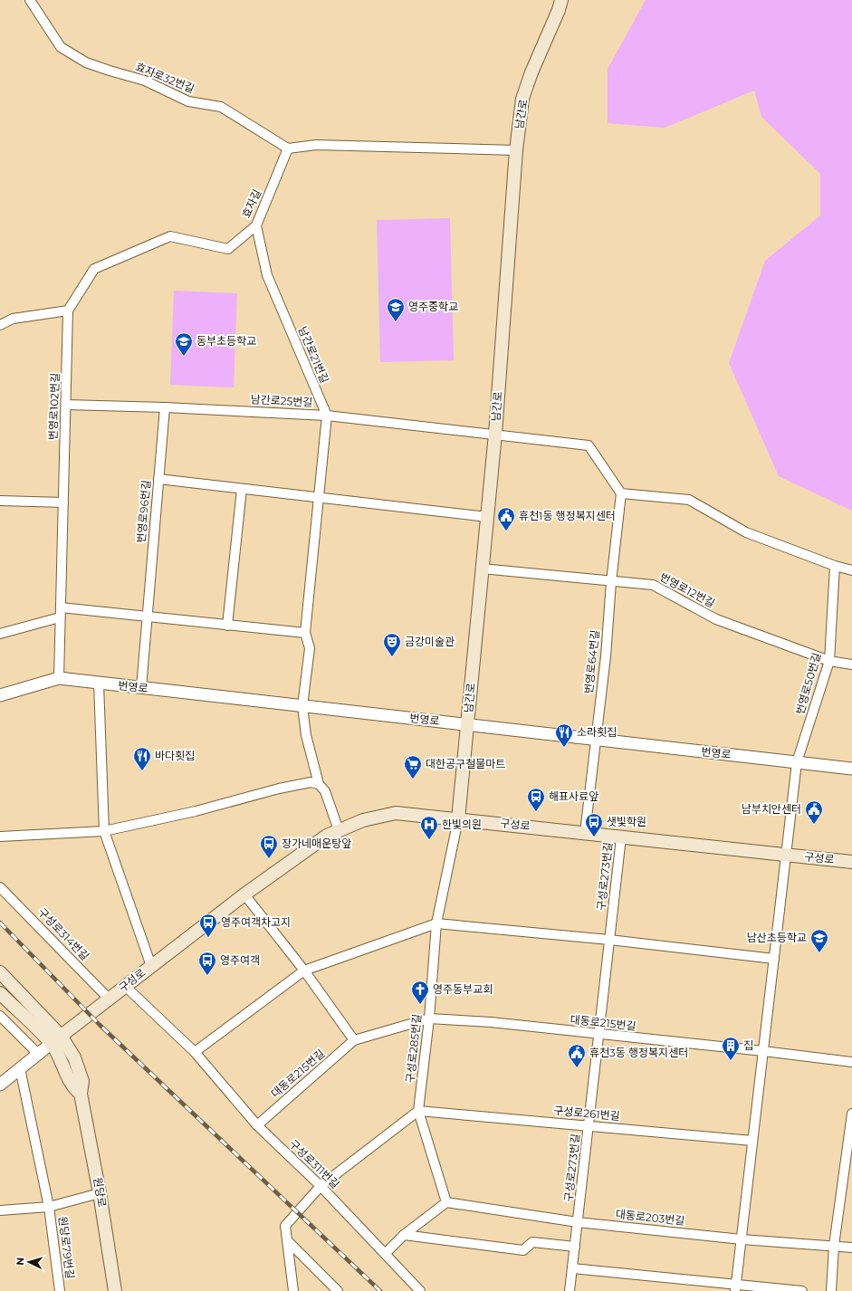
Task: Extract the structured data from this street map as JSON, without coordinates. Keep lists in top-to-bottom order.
{
  "streets": {
    "main road": ["남간로", "구성로", "원당로"],
    "street": [
      "효자로32번길",
      "효자길",
      "남간로21번길",
      "남간로25번길",
      "번영로102번길",
      "번영로96번길",
      "번영로12번길",
      "번영로64번길",
      "번영로50번길",
      "번영로",
      "구성로273번길",
      "구성로314번길",
      "대동로215번길",
      "구성로285번길",
      "구성로261번길",
      "구성로311번길",
      "대동로203번길",
      "원당로79번길"
    ]
  },
  "crossings": [
    ["효자로32번길", "효자길"],
    ["남간로", "남간로25번길"],
    ["남간로", "번영로12번길"],
    ["남간로", "번영로"],
    ["남간로", "구성로"],
    ["남간로", "구성로285번길"],
    ["효자길", "남간로21번길"],
    ["효자길", "번영로102번길"],
    ["남간로21번길", "남간로25번길"],
    ["남간로21번길", "번영로"],
    ["남간로21번길", "구성로"],
    ["남간로25번길", "번영로102번길"],
    ["남간로25번길", "번영로96번길"],
    ["번영로102번길", "번영로"],
    ["번영로96번길", "번영로"],
    ["번영로12번길", "번영로64번길"],
    ["번영로12번길", "번영로50번길"],
    ["번영로64번길", "번영로"],
    ["번영로64번길", "구성로"],
    ["번영로50번길", "번영로"],
    ["구성로", "구성로273번길"],
    ["구성로", "구성로314번길"],
    ["구성로", "구성로285번길"],
    ["구성로", "구성로311번길"],
    ["구성로", "원당로"],
    ["구성로273번길", "대동로215번길"],
    ["구성로273번길", "구성로261번길"],
    ["구성로273번길", "대동로203번길"],
    ["대동로215번길", "구성로285번길"],
    ["대동로215번길", "구성로311번길"],
    ["구성로285번길", "구성로261번길"],
    ["구성로285번길", "대동로203번길"]
  ],
  "places": {
    "school or university": ["영주중학교", "동부초등학교", "남산초등학교"],
    "public building": ["휴천1동 행정복지센터", "남부치안센터", "휴천3동 행정복지센터"],
    "theatre": ["금강미술관"],
    "restaurant": ["소라횟집", "바다횟집"],
    "supermarket": ["대한공구철물마트"],
    "bus stop": [
      "해표사료앞",
      "샛빛학원",
      "장가네매운탕앞",
      "영주여객차고지",
      "영주여객"
    ],
    "hospital": ["한빛의원"],
    "church": ["영주동부교회"],
    "building": ["집"]
  },
  "north": "left"
}
